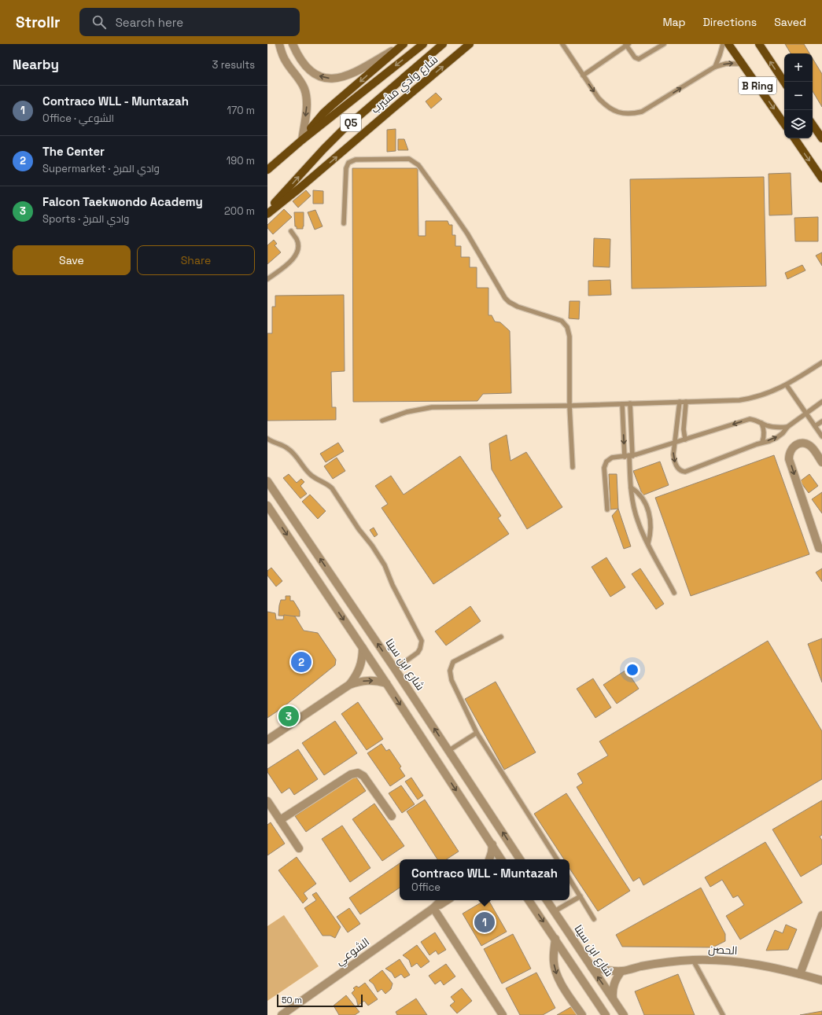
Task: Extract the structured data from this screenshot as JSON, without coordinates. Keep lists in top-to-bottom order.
{
  "streets": {
    "main road": ["شارع وادي مشيرب", "B Ring", "Q5"],
    "street": ["شارع ابن سينا", "الحصن", "الشوعي"]
  },
  "crossings": [
    ["شارع ابن سينا", "الحصن"]
  ],
  "scale_bar": "50 m",
  "page": {
    "header": "Strollr",
    "search": "Search here",
    "nav": ["Map", "Directions", "Saved"],
    "heading": ["Nearby", "3 results"],
    "map_buttons": ["+", "−"],
    "list": [
      {
        "mark": "1",
        "name": "Contraco WLL - Muntazah",
        "note": "Office · الشوعي",
        "value": "170 m"
      },
      {
        "mark": "2",
        "name": "The Center",
        "note": "Supermarket · وادي المرخ",
        "value": "190 m"
      },
      {
        "mark": "3",
        "name": "Falcon Taekwondo Academy",
        "note": "Sports · وادي المرخ",
        "value": "200 m"
      }
    ],
    "buttons": ["Save", "Share"],
    "pins": ["2", "3", "1"],
    "popup": ["Contraco WLL - Muntazah", "Office"],
    "scale": "50 m"
  }
}
